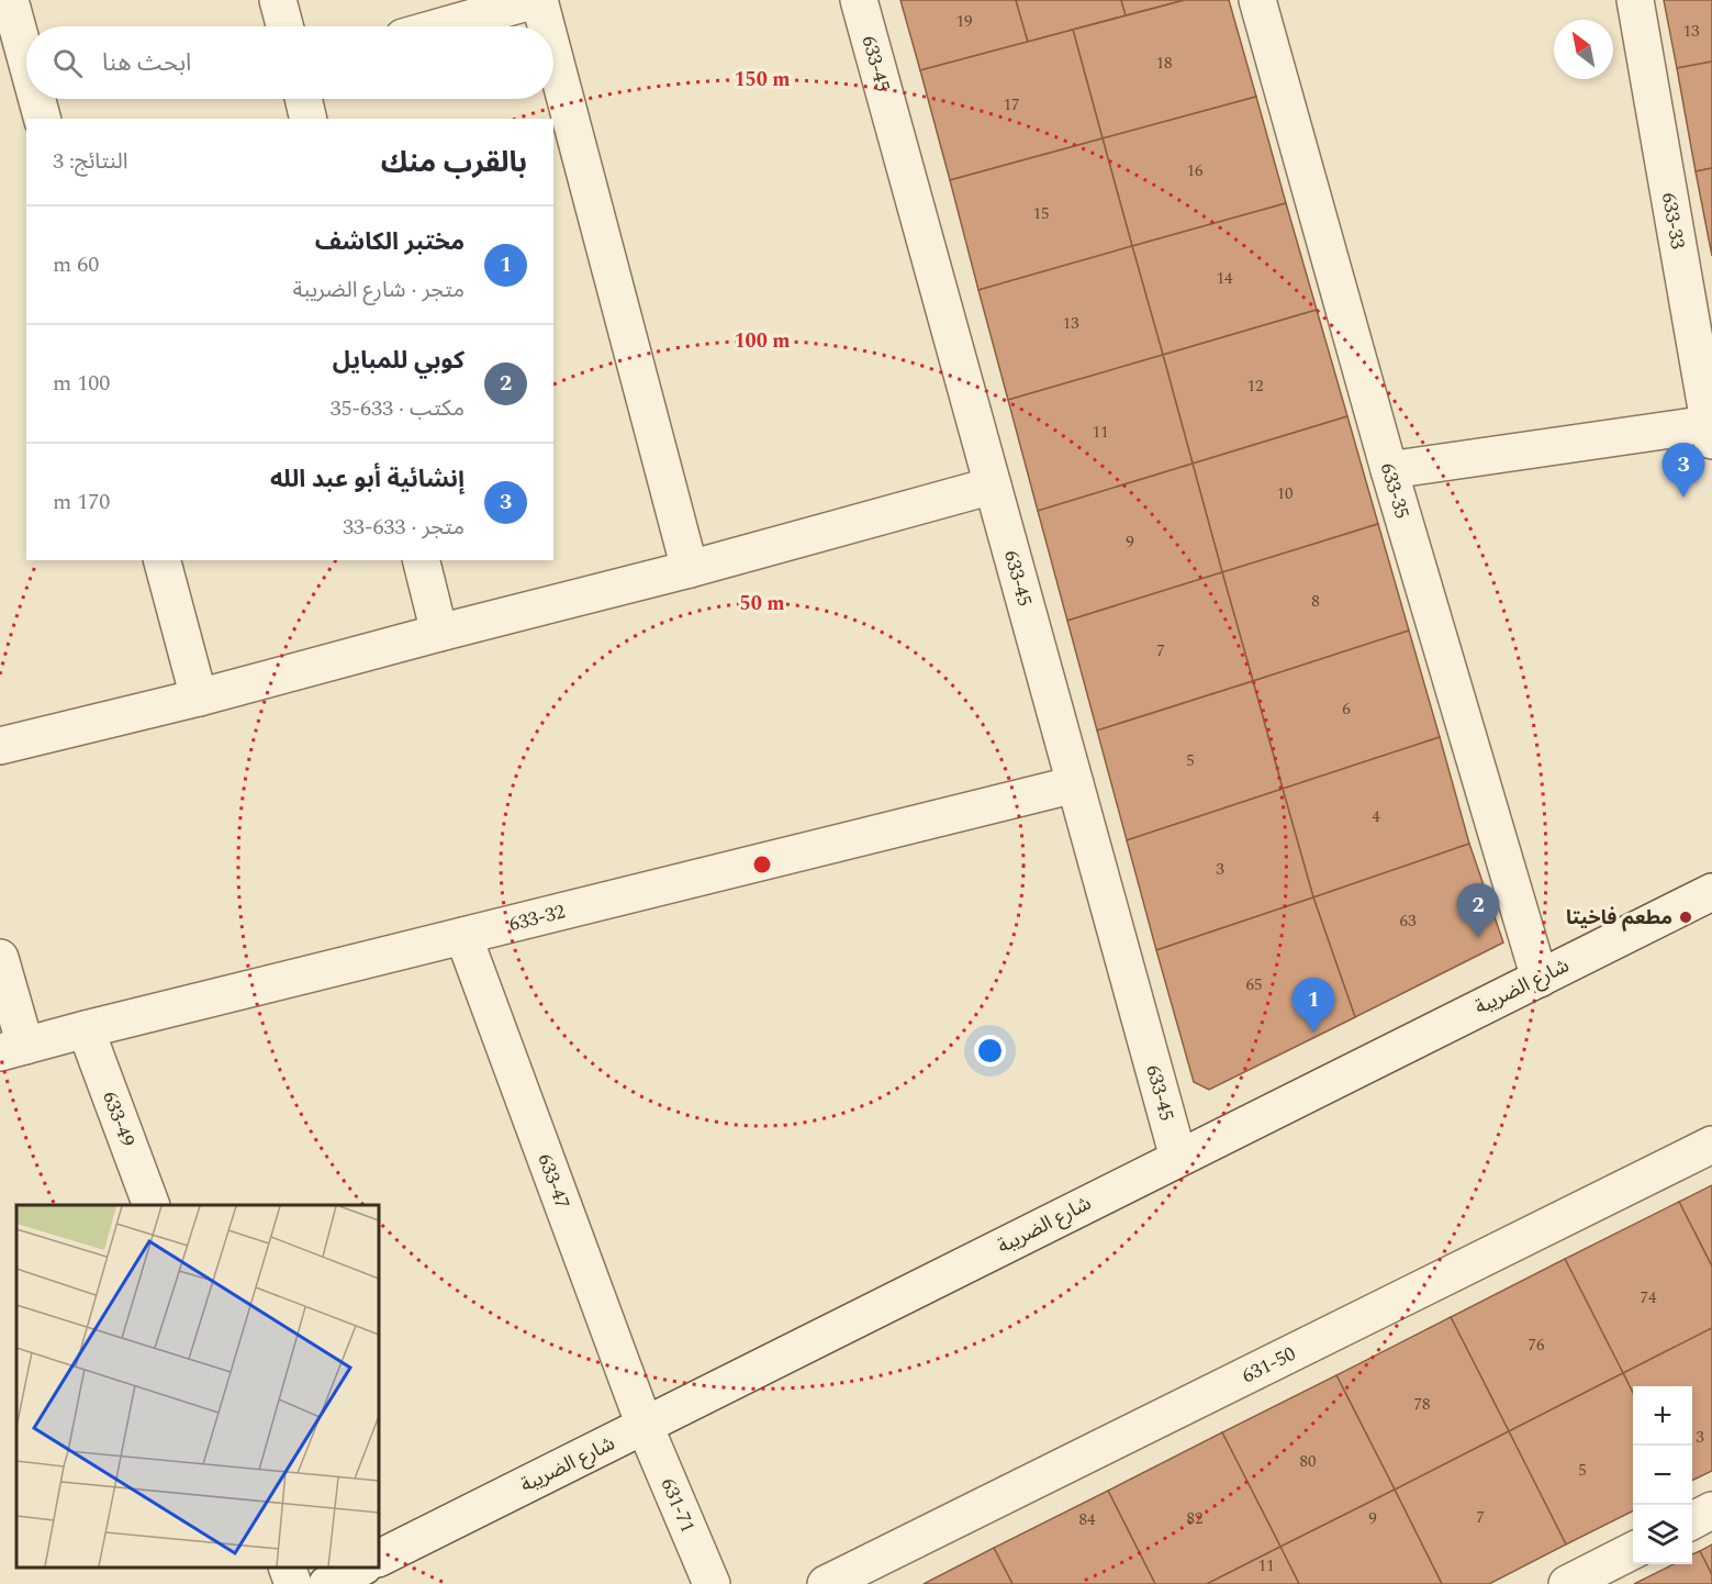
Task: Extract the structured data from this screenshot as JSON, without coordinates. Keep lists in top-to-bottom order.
{
  "streets": {
    "street": [
      "633-45",
      "633-33",
      "633-35",
      "633-32",
      "شارع الضريبة",
      "633-49",
      "633-47",
      "631-50",
      "631-71"
    ]
  },
  "crossings": [
    ["633-45", "633-32"],
    ["633-45", "شارع الضريبة"],
    ["633-35", "شارع الضريبة"],
    ["633-32", "633-49"],
    ["633-32", "633-47"],
    ["شارع الضريبة", "633-47"],
    ["شارع الضريبة", "631-71"],
    ["633-47", "631-71"]
  ],
  "places": ["مطعم فاخيتا"],
  "house_numbers": [
    "19",
    "13",
    "18",
    "17",
    "16",
    "15",
    "14",
    "13",
    "12",
    "11",
    "10",
    "9",
    "8",
    "7",
    "6",
    "5",
    "4",
    "3",
    "63",
    "65",
    "74",
    "76",
    "78",
    "3",
    "80",
    "5",
    "7",
    "82",
    "9",
    "84",
    "11"
  ],
  "north": "top left",
  "page": {
    "search": "ابحث هنا",
    "heading": ["بالقرب منك", "النتائج: 3"],
    "list": [
      {
        "mark": "1",
        "name": "مختبر الكاشف",
        "note": "متجر · شارع الضريبة",
        "value": "60 m"
      },
      {
        "mark": "2",
        "name": "كوبي للمبايل",
        "note": "مكتب · 633-35",
        "value": "100 m"
      },
      {
        "mark": "3",
        "name": "إنشائية أبو عبد الله",
        "note": "متجر · 633-33",
        "value": "170 m"
      }
    ],
    "pins": ["3", "2", "1"],
    "map_buttons": ["+", "−"]
  },
  "rings": ["150 m", "100 m", "50 m"]
}
